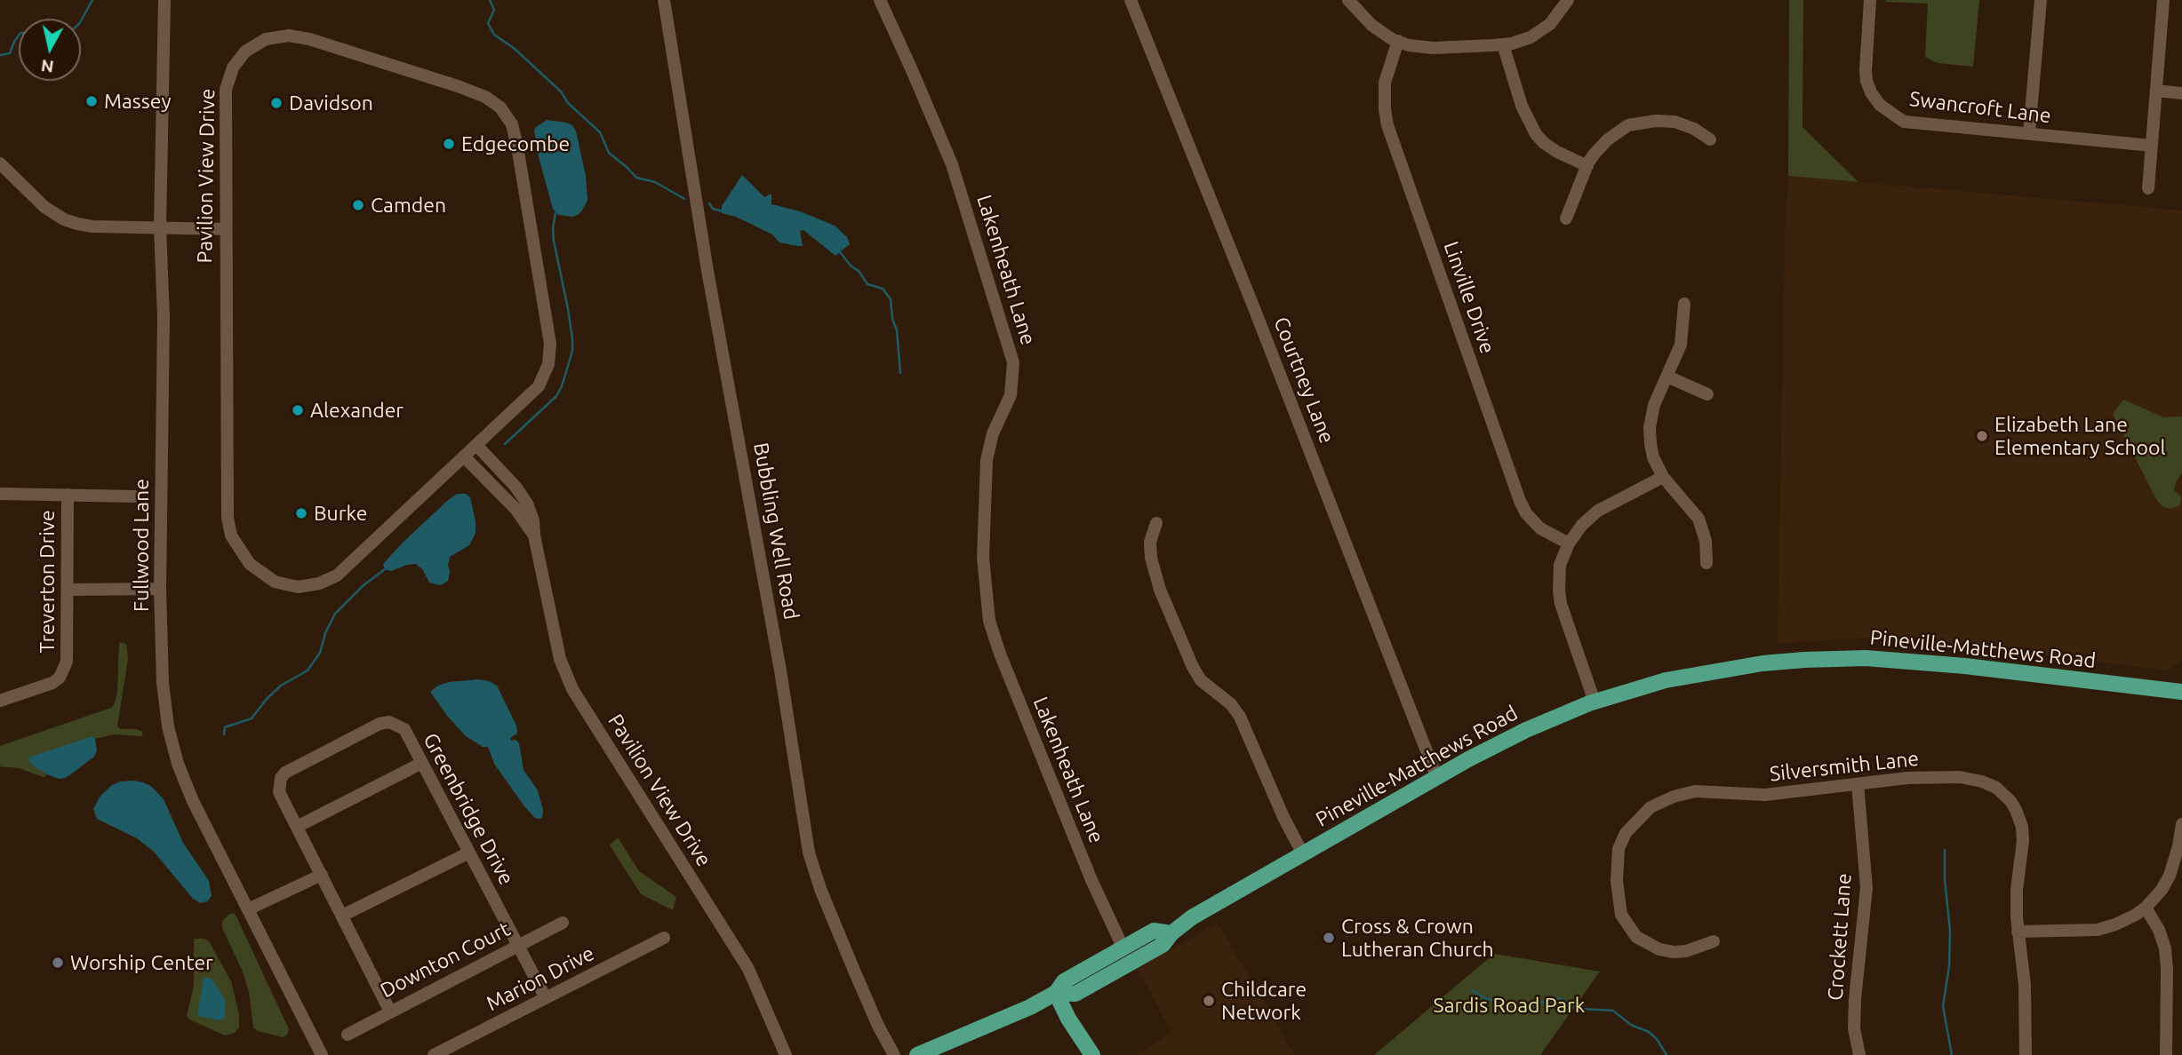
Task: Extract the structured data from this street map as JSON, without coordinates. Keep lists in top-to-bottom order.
{
  "streets": {
    "main road": ["Pineville-Matthews Road"],
    "street": [
      "Swancroft Lane",
      "Pavilion View Drive",
      "Lakenheath Lane",
      "Linville Drive",
      "Courtney Lane",
      "Bubbling Well Road",
      "Fullwood Lane",
      "Treverton Drive",
      "Silversmith Lane",
      "Greenbridge Drive",
      "Crockett Lane",
      "Downton Court",
      "Marion Drive"
    ]
  },
  "crossings": [
    ["Courtney Lane", "Pineville-Matthews Road"],
    ["Silversmith Lane", "Crockett Lane"],
    ["Greenbridge Drive", "Downton Court"],
    ["Greenbridge Drive", "Marion Drive"]
  ],
  "parks": ["Sardis Road Park"],
  "places": [
    "Massey",
    "Davidson",
    "Edgecombe",
    "Camden",
    "Alexander",
    "Elizabeth Lane Elementary School",
    "Burke",
    "Cross & Crown Lutheran Church",
    "Worship Center",
    "Childcare Network"
  ],
  "north": "bottom"
}
